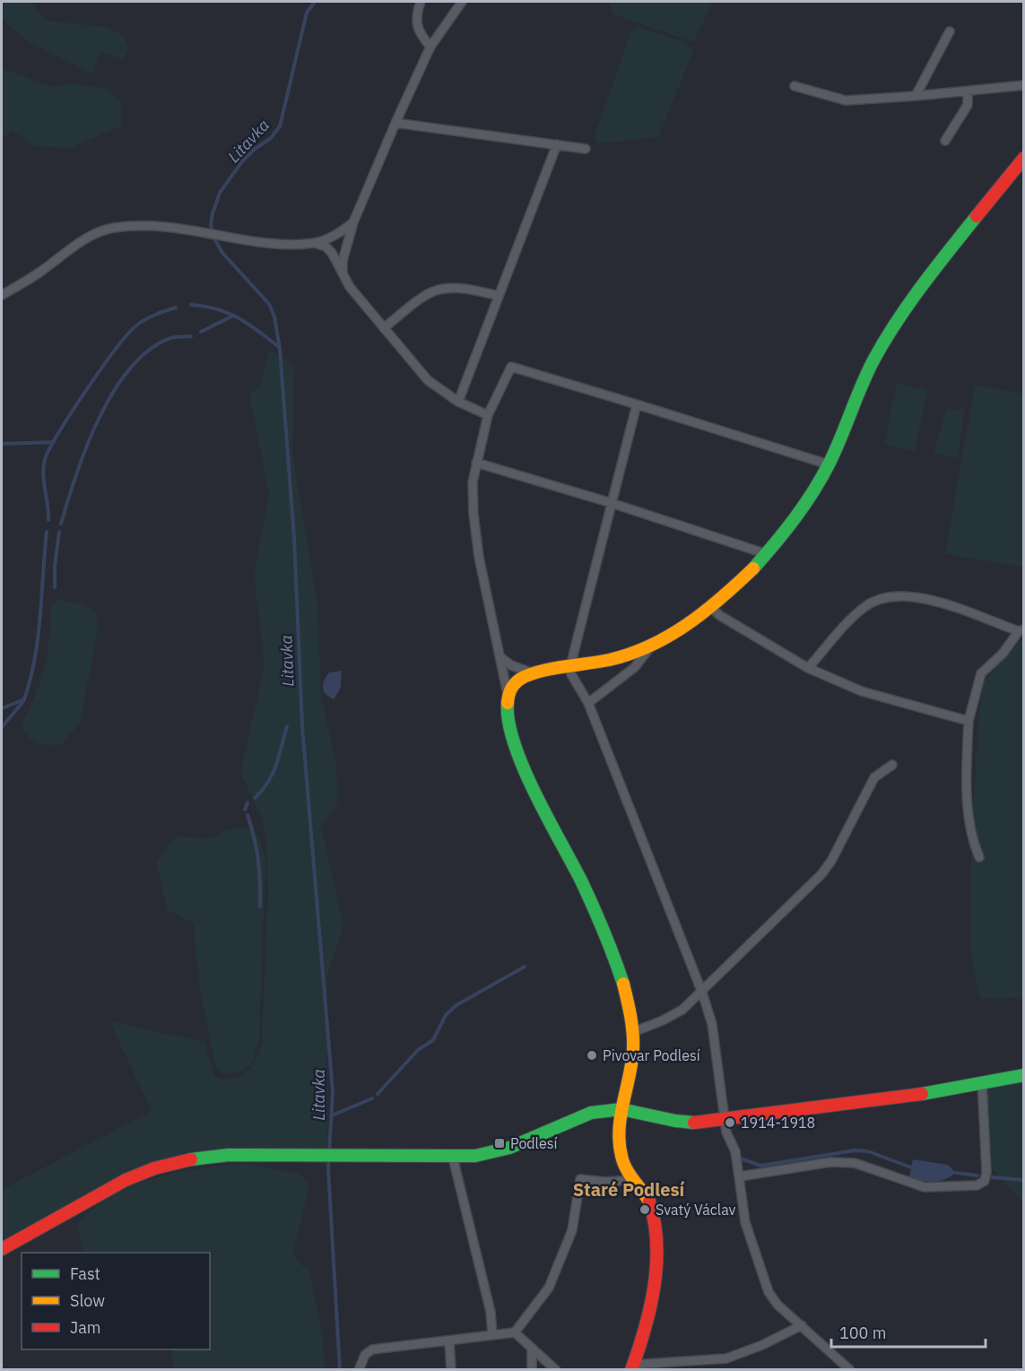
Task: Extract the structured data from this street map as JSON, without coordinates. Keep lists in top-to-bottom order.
{
  "districts": ["Staré Podlesí"],
  "water": ["Litavka"],
  "places": {
    "other": ["Pivovar Podlesí", "1914-1918", "Svatý Václav"],
    "transit": ["Podlesí"]
  },
  "legend": ["Fast", "Slow", "Jam"],
  "scale_bar": "100 m"
}
